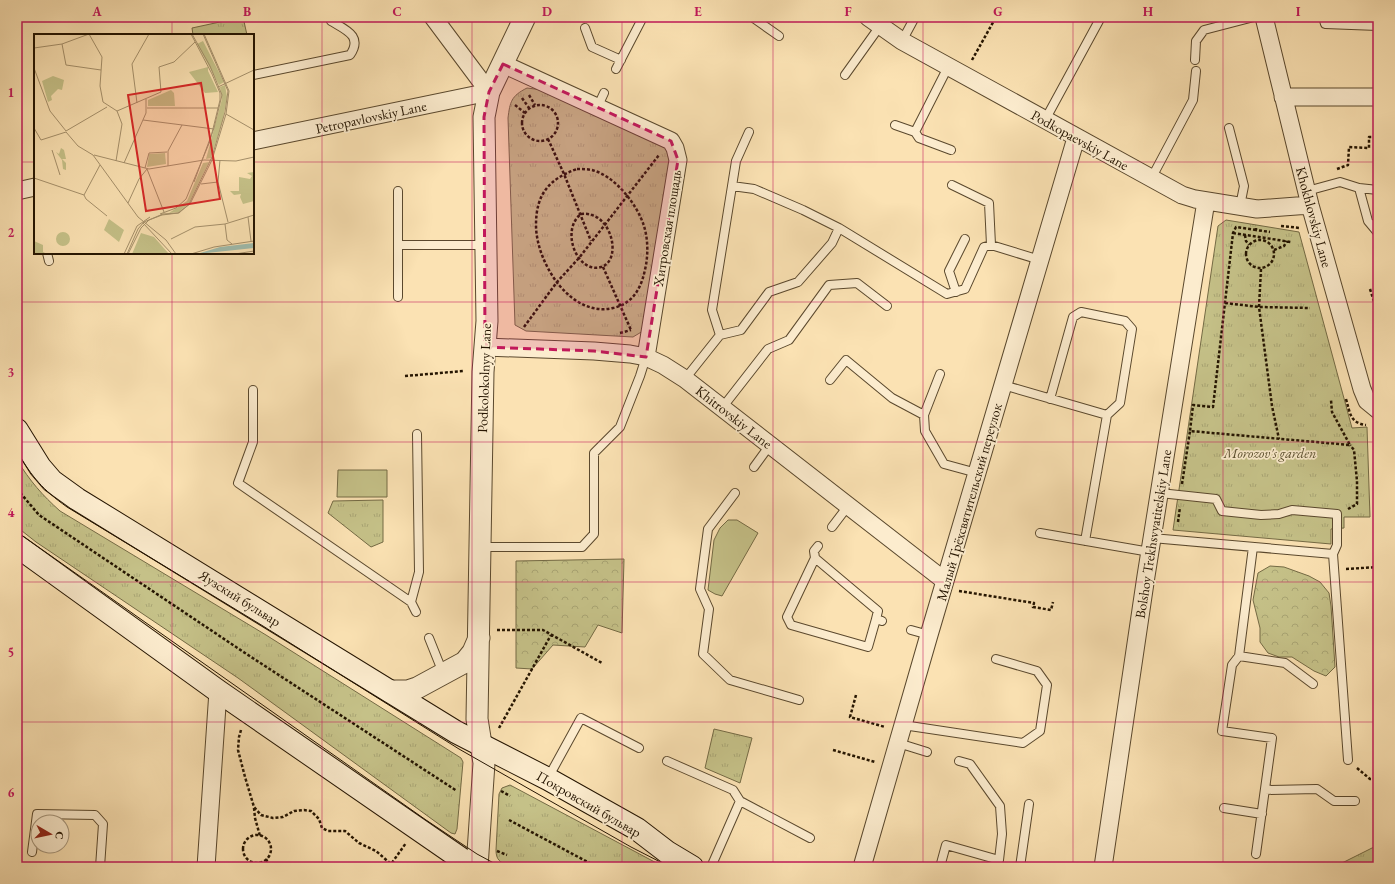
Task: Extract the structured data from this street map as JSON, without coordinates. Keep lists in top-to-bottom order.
{
  "streets": {
    "main road": ["Яузский бульвар", "Покровский бульвар"],
    "street": [
      "Petropavlovskiy Lane",
      "Podkopaevskiy Lane",
      "Khokhlovskiy Lane",
      "Хитровская площадь",
      "Podkolokolnyy Lane",
      "Khitrovskiy Lane",
      "Малый Трёхсвятительский переулок",
      "Bolshoy Trekhsvyatitelskiy Lane"
    ]
  },
  "crossings": [
    ["Petropavlovskiy Lane", "Podkolokolnyy Lane"],
    ["Podkopaevskiy Lane", "Khokhlovskiy Lane"],
    ["Podkopaevskiy Lane", "Малый Трёхсвятительский переулок"],
    ["Podkopaevskiy Lane", "Bolshoy Trekhsvyatitelskiy Lane"],
    ["Хитровская площадь", "Khitrovskiy Lane"],
    ["Podkolokolnyy Lane", "Khitrovskiy Lane"],
    ["Podkolokolnyy Lane", "Яузский бульвар"],
    ["Podkolokolnyy Lane", "Покровский бульвар"],
    ["Khitrovskiy Lane", "Малый Трёхсвятительский переулок"],
    ["Яузский бульвар", "Покровский бульвар"]
  ],
  "parks": ["Morozov's garden"],
  "north": "right",
  "grid": {
    "columns": [
      "A",
      "B",
      "C",
      "D",
      "E",
      "F",
      "G",
      "H",
      "I"
    ],
    "rows": [
      "1",
      "2",
      "3",
      "4",
      "5",
      "6"
    ]
  }
}
